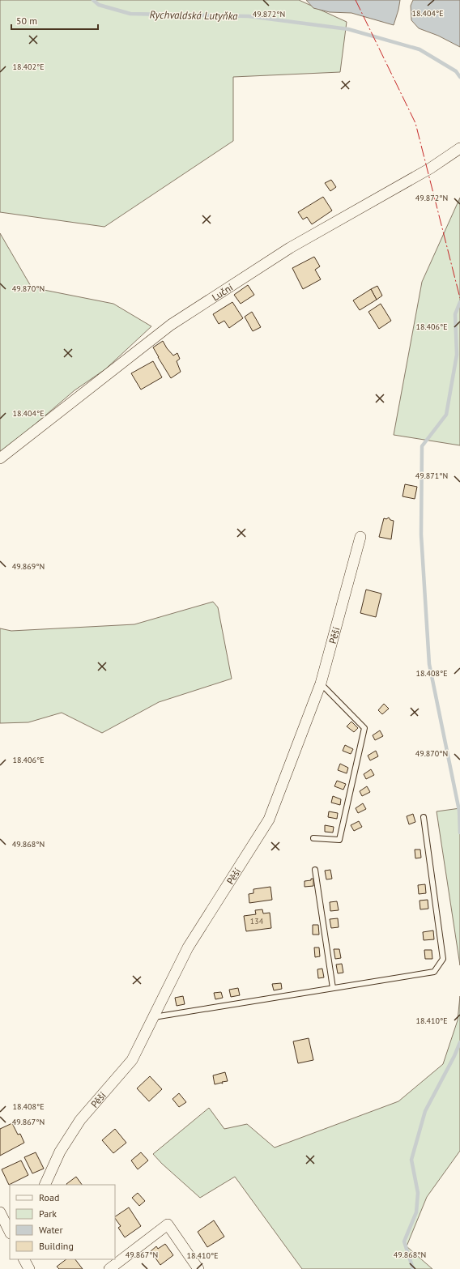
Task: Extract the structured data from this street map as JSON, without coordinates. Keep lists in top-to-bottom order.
{
  "streets": {
    "street": ["Luční", "Pěší"]
  },
  "water": ["Rychvaldská Lutyňka"],
  "house_numbers": ["134"],
  "legend": [
    "Road",
    "Park",
    "Water",
    "Building"
  ],
  "scale_bar": "50 m",
  "coordinates": [
    "18.404°E",
    "49.872°N",
    "18.402°E",
    "49.870°N",
    "18.406°E",
    "49.871°N",
    "49.869°N",
    "18.408°E",
    "49.868°N",
    "18.410°E",
    "49.867°N"
  ]
}
